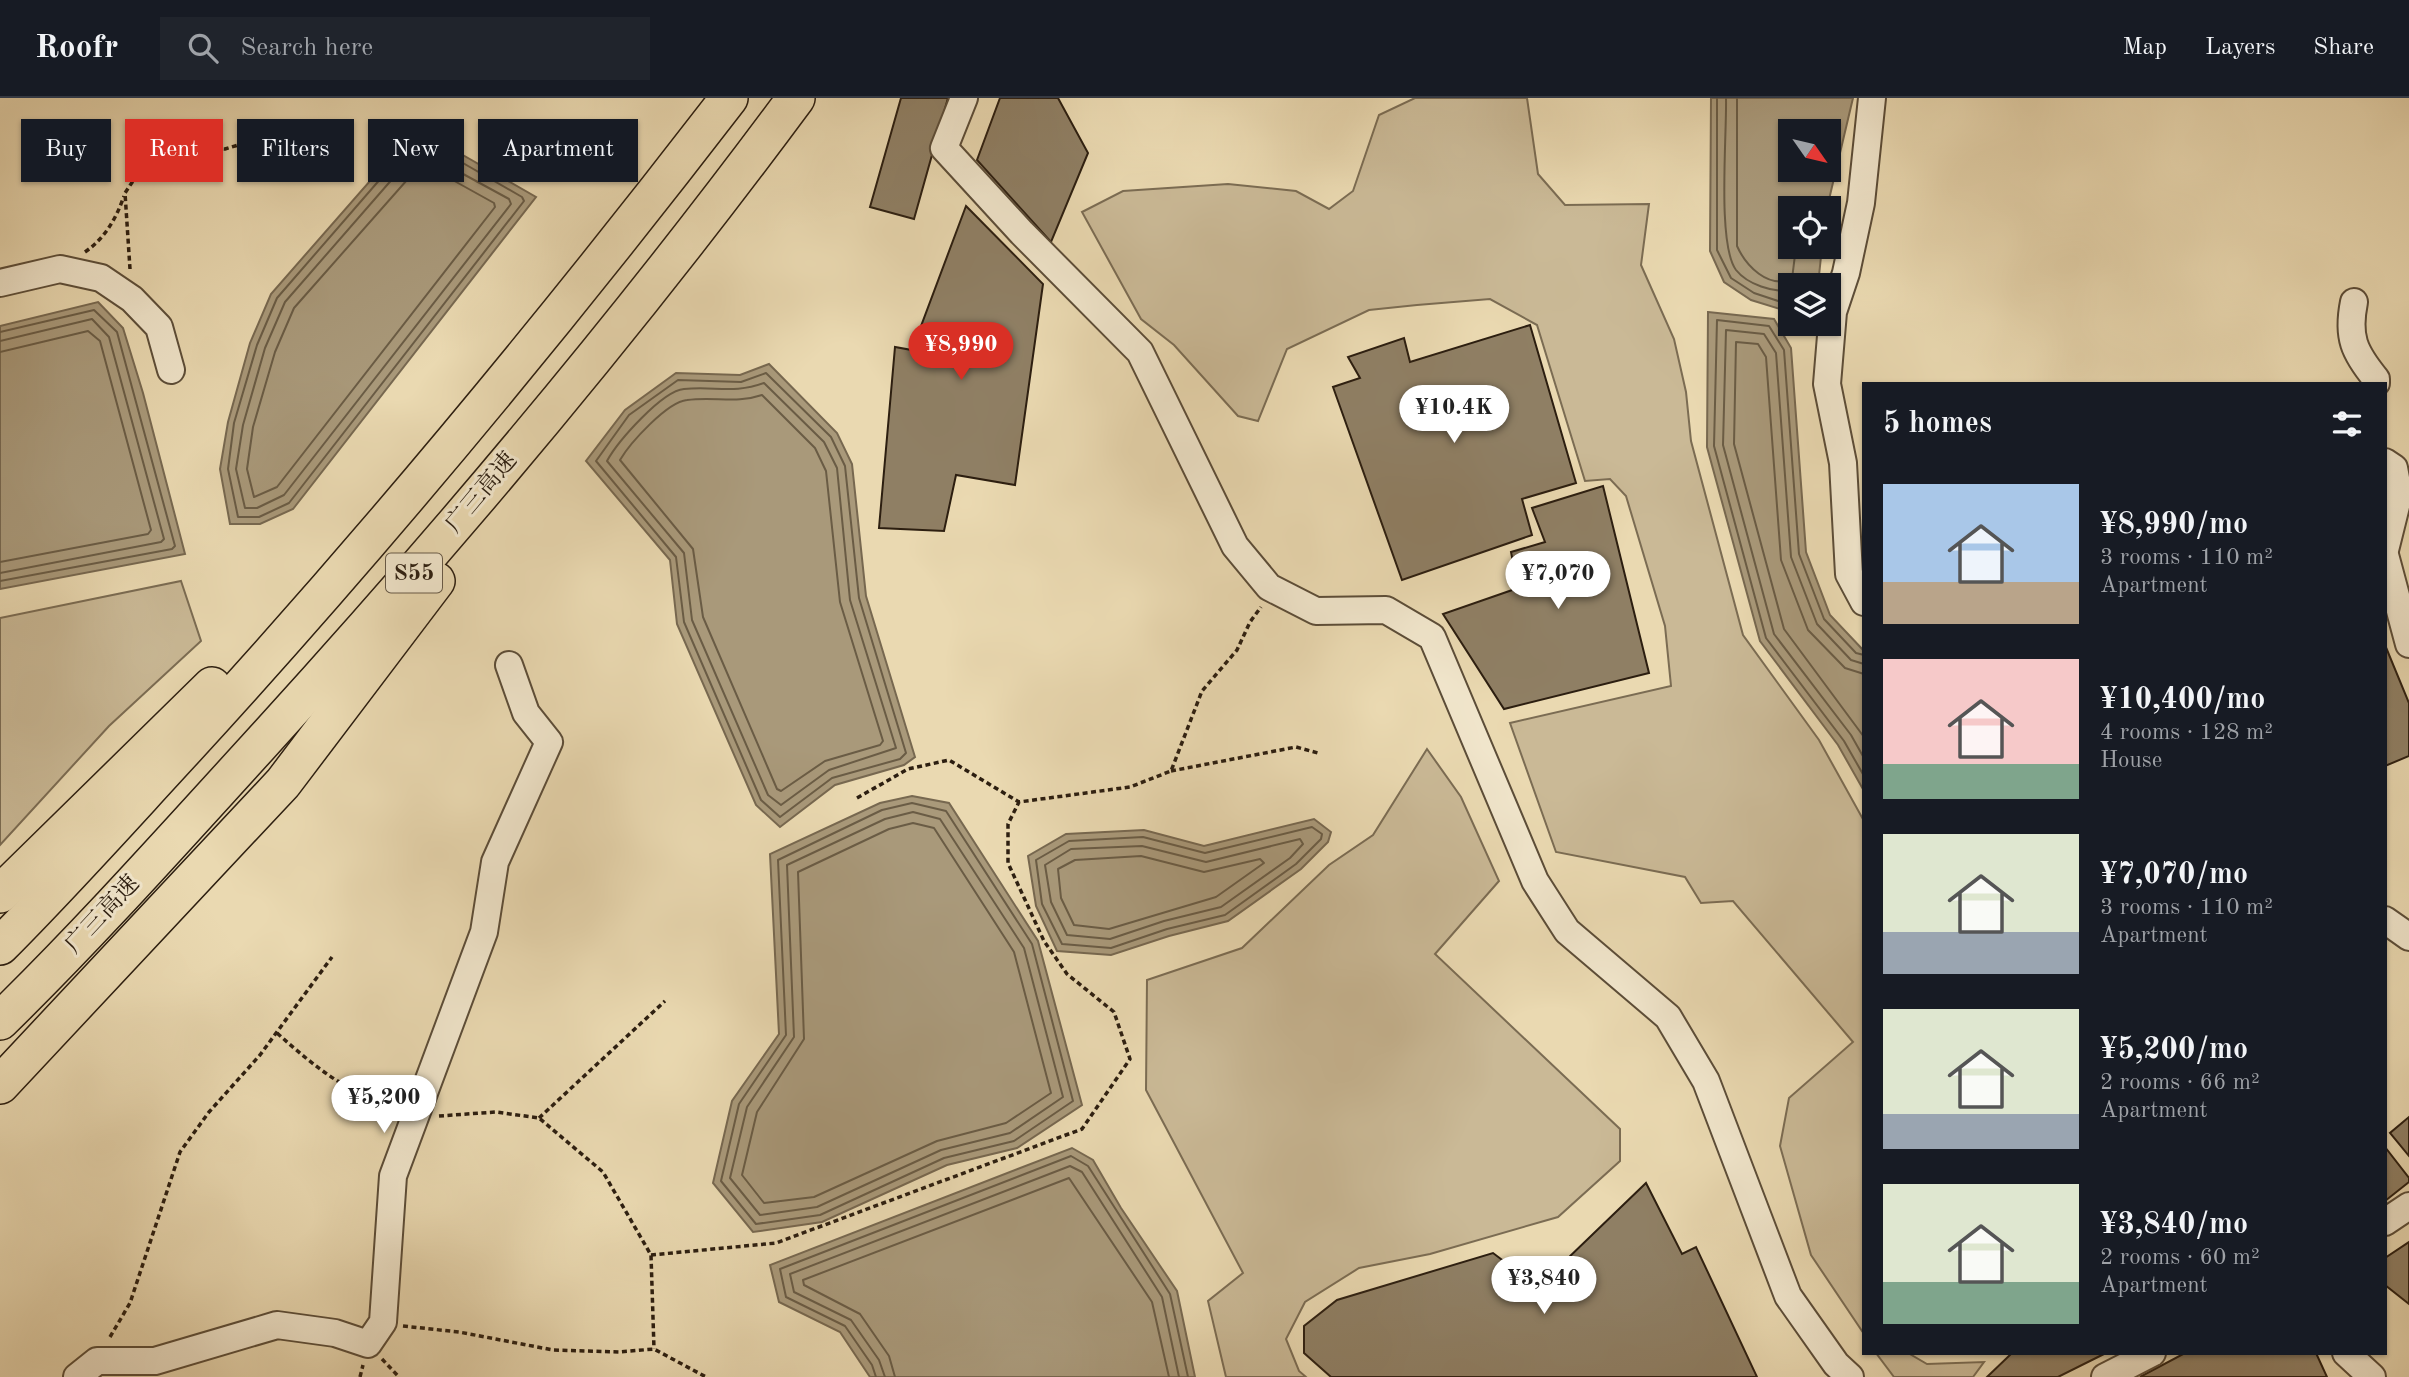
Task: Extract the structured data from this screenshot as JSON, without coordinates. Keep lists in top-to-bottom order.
{
  "streets": {
    "highway": ["广三高速", "S55"]
  },
  "north": "bottom right",
  "page": {
    "header": "Roofr",
    "search": "Search here",
    "nav": ["Map", "Layers", "Share"],
    "chip": [
      "Buy",
      "Rent",
      "Filters",
      "New",
      "Apartment"
    ],
    "price": [
      "¥8,990",
      "¥10.4K",
      "¥7,070",
      "¥5,200",
      "¥3,840"
    ],
    "heading": "5 homes",
    "list": [
      {
        "name": "¥8,990/mo",
        "note": "3 rooms · 110 m² · Apartment"
      },
      {
        "name": "¥10,400/mo",
        "note": "4 rooms · 128 m² · House"
      },
      {
        "name": "¥7,070/mo",
        "note": "3 rooms · 110 m² · Apartment"
      },
      {
        "name": "¥5,200/mo",
        "note": "2 rooms · 66 m² · Apartment"
      },
      {
        "name": "¥3,840/mo",
        "note": "2 rooms · 60 m² · Apartment"
      }
    ]
  }
}
